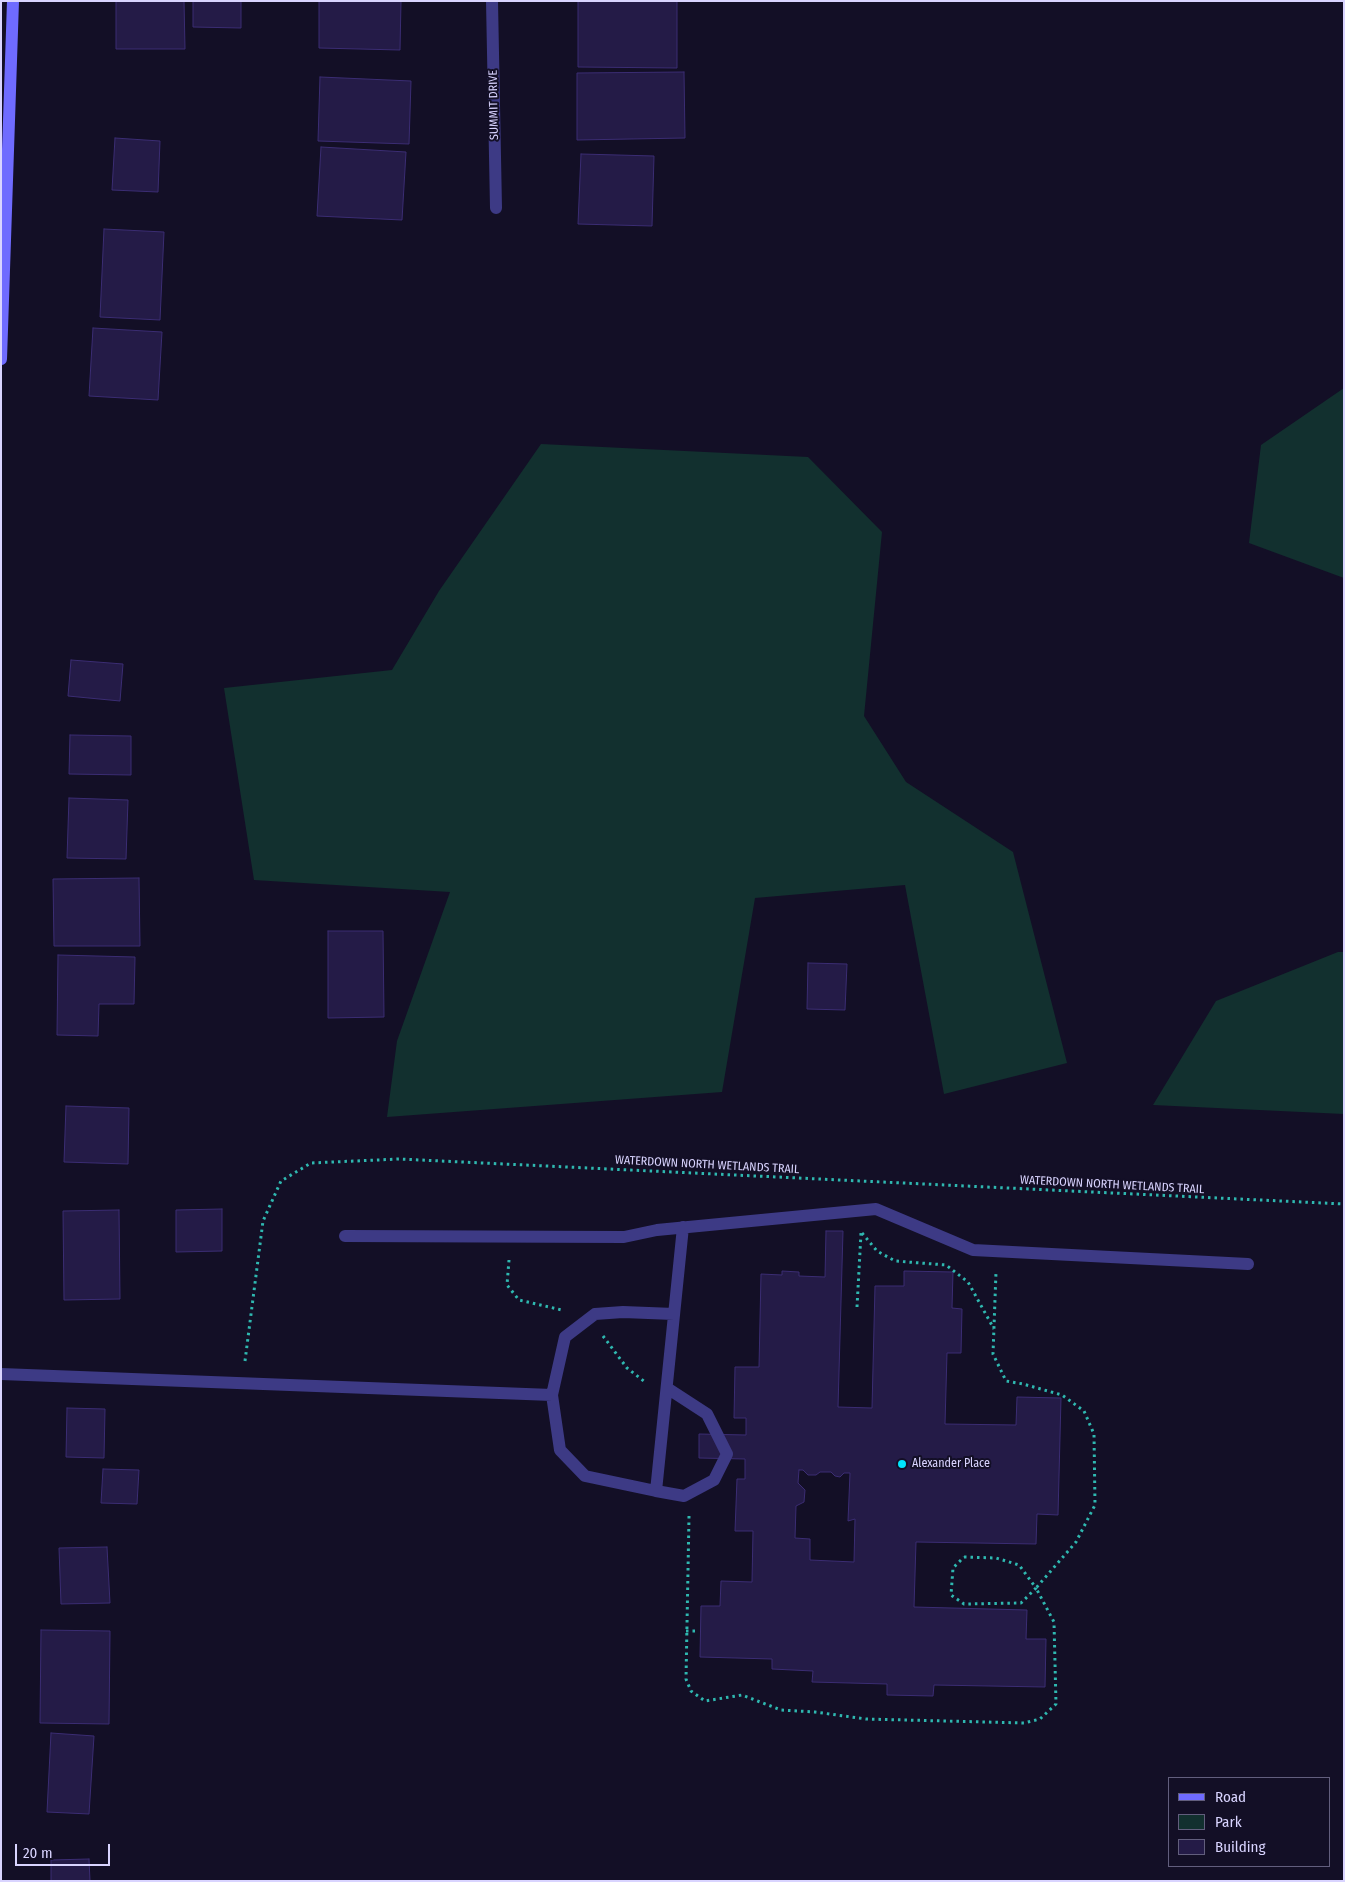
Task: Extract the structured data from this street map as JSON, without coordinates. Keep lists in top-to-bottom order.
{
  "streets": {
    "street": ["SUMMIT DRIVE"],
    "path": ["WATERDOWN NORTH WETLANDS TRAIL"]
  },
  "places": ["Alexander Place"],
  "legend": ["Road", "Park", "Building"],
  "scale_bar": "20 m"
}
